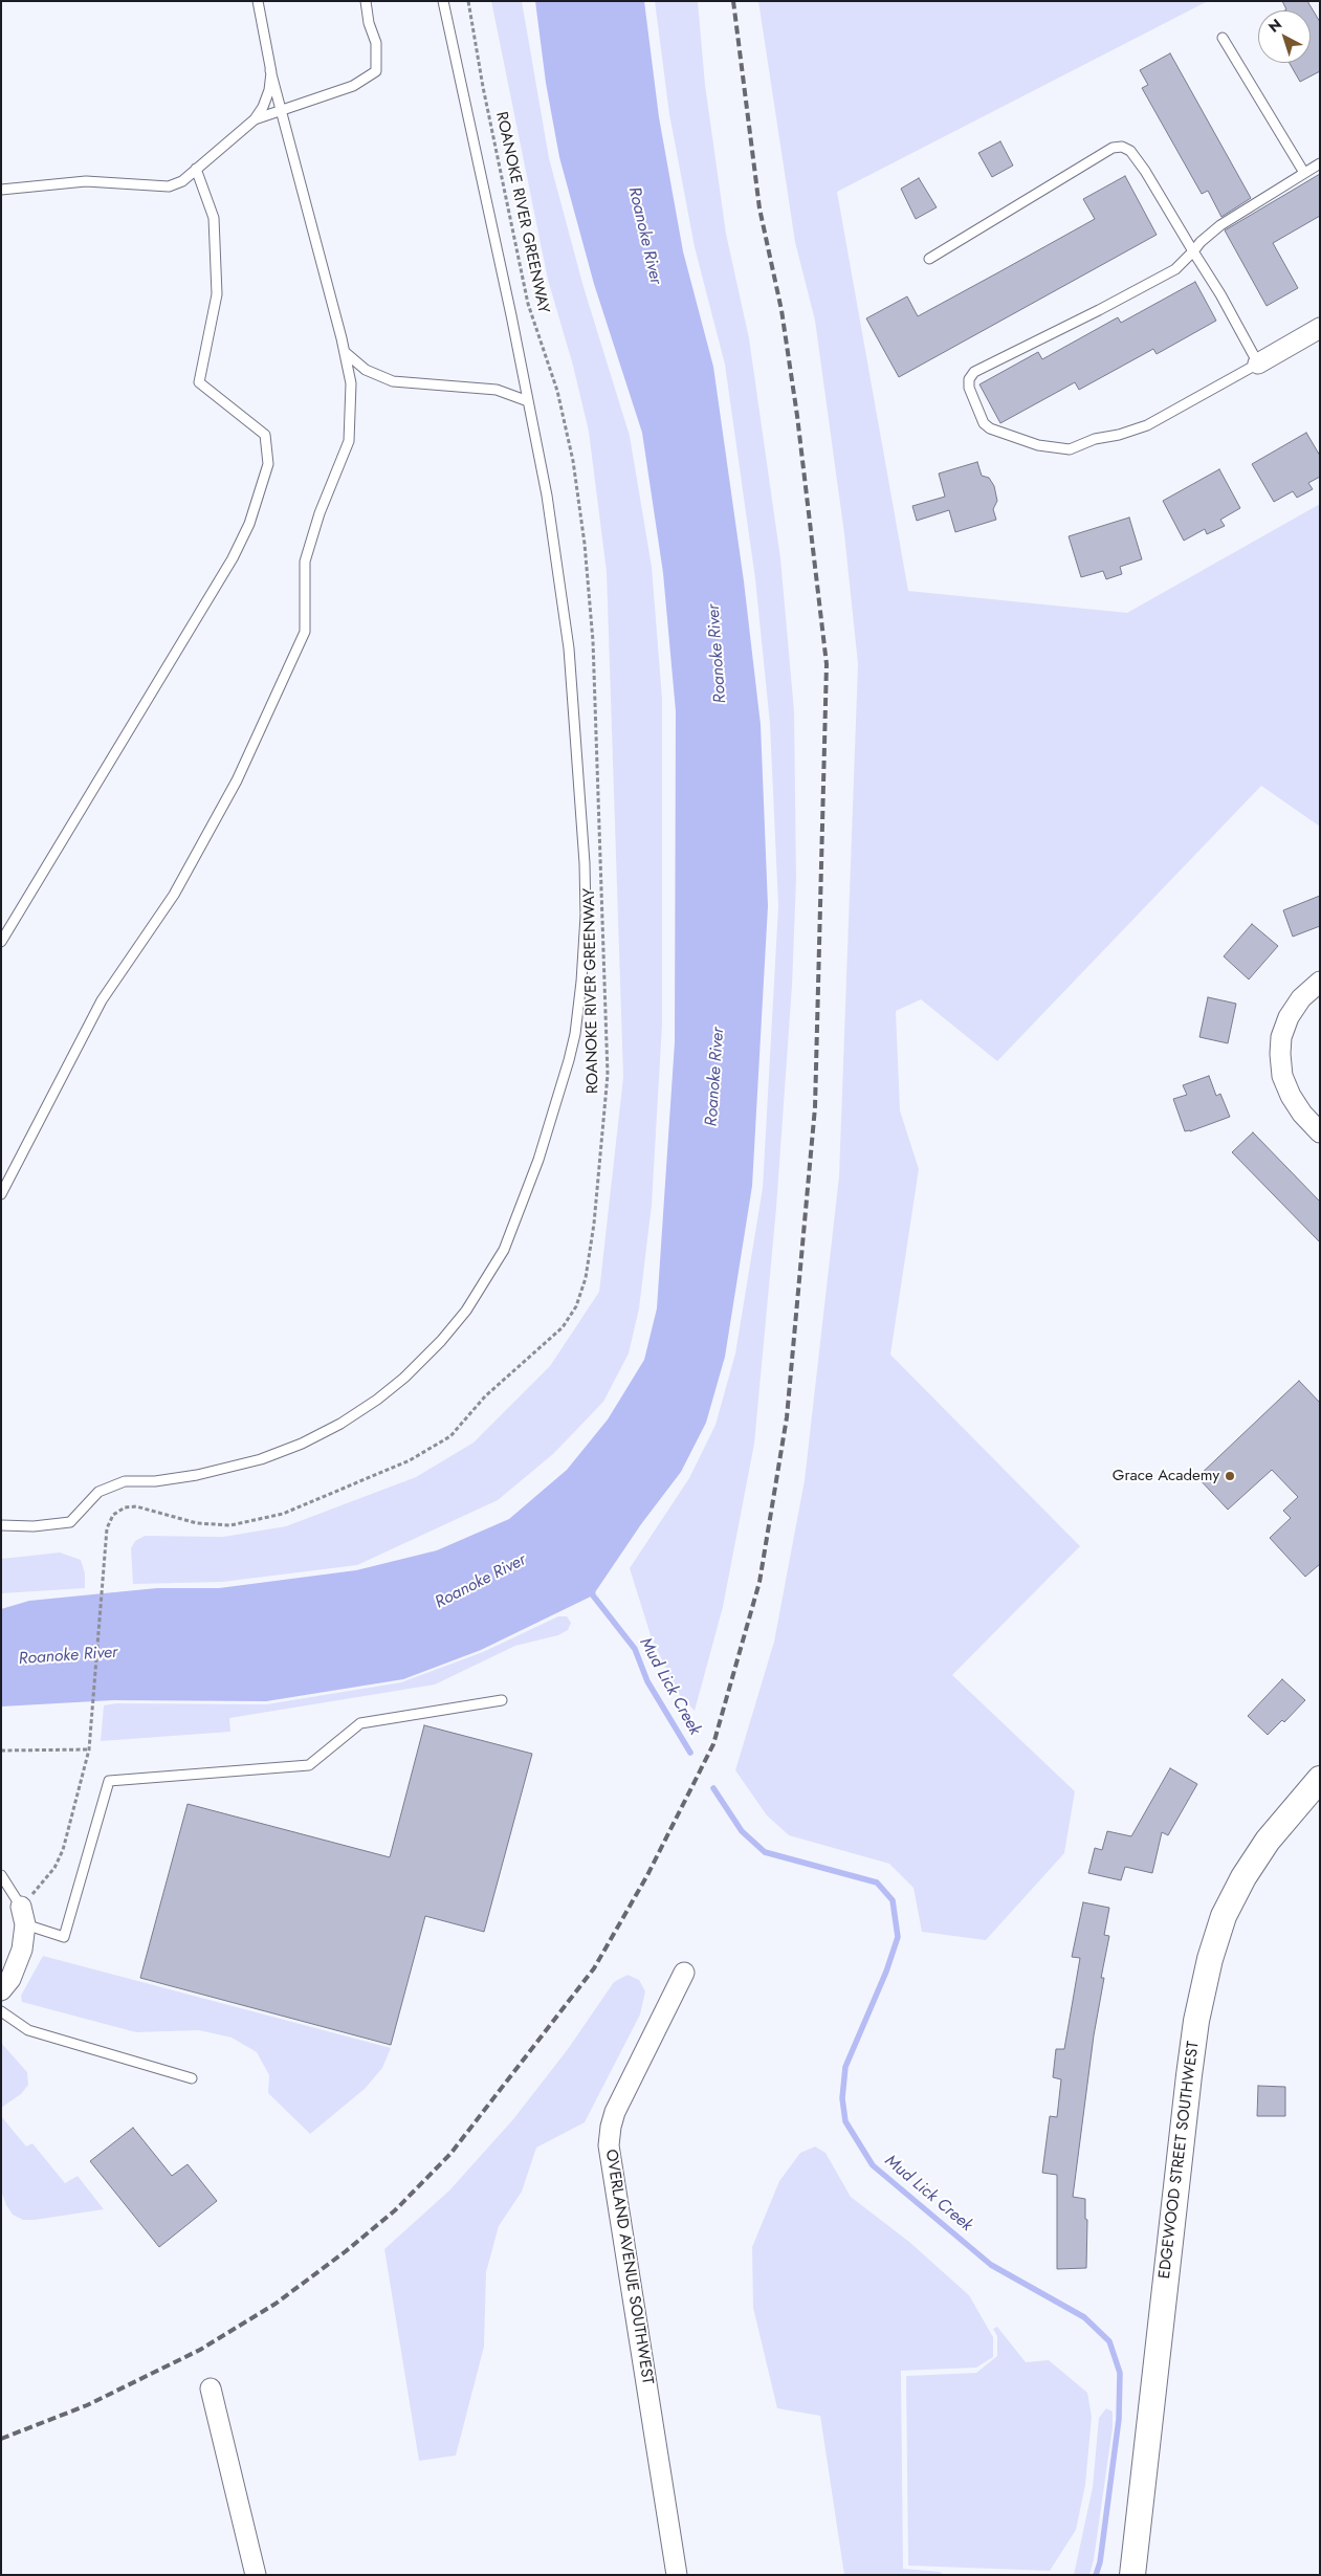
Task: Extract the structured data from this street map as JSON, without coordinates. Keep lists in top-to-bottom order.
{
  "streets": {
    "street": ["EDGEWOOD STREET SOUTHWEST", "OVERLAND AVENUE SOUTHWEST"],
    "path": ["ROANOKE RIVER GREENWAY"]
  },
  "water": ["Roanoke River", "Mud Lick Creek"],
  "places": ["Grace Academy"],
  "north": "top left"
}
